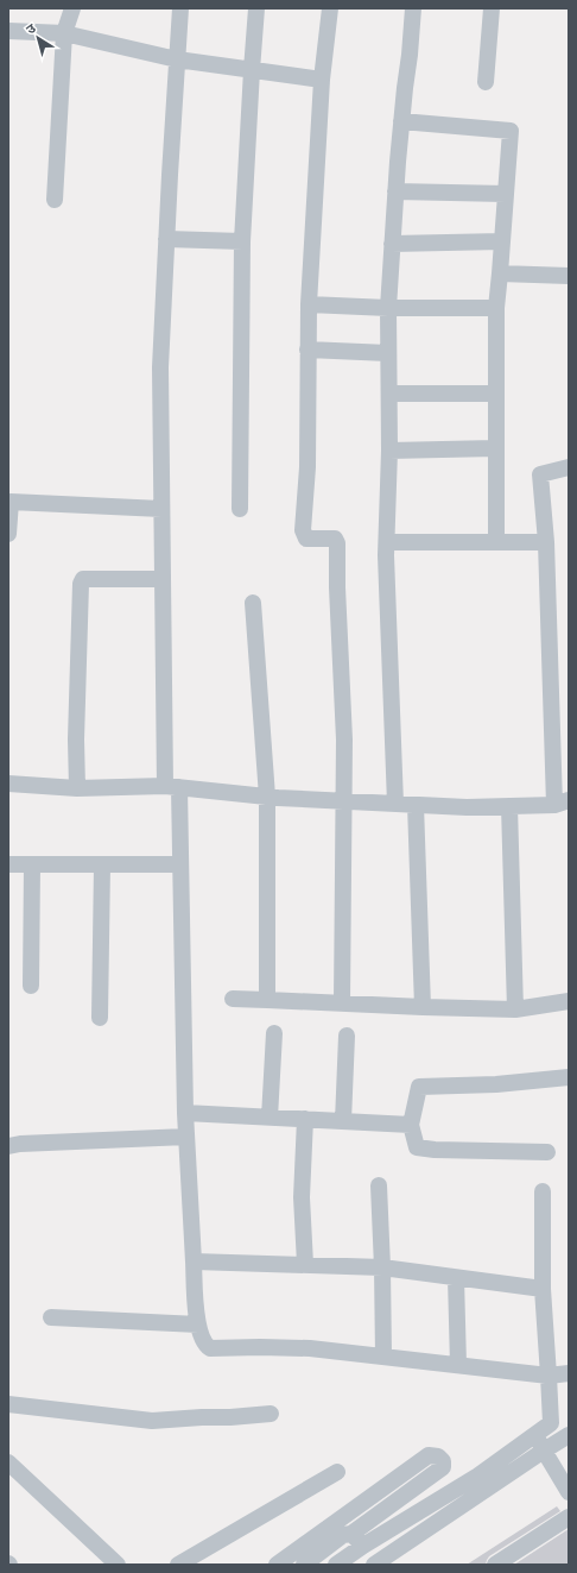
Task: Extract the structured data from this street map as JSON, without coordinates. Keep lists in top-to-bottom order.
{
  "north": "top left"
}
